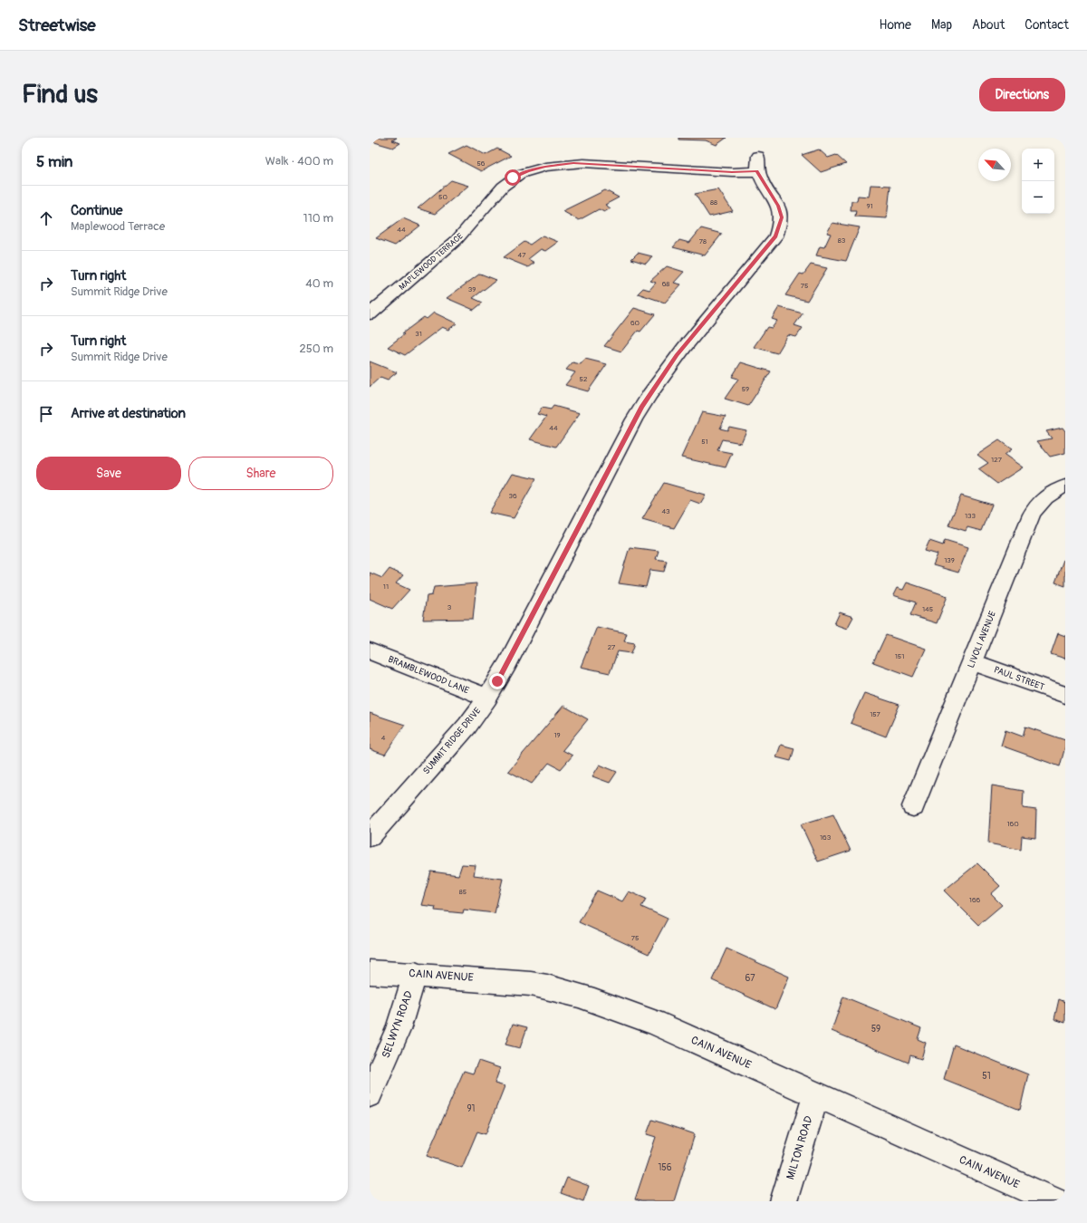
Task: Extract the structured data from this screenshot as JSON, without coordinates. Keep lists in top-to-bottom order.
{
  "streets": {
    "street": [
      "MAPLEWOOD TERRACE",
      "LIVOLI AVENUE",
      "BRAMBLEWOOD LANE",
      "PAUL STREET",
      "SUMMIT RIDGE DRIVE",
      "CAIN AVENUE",
      "SELWYN ROAD",
      "MILTON ROAD"
    ]
  },
  "crossings": [
    ["MAPLEWOOD TERRACE", "SUMMIT RIDGE DRIVE"],
    ["LIVOLI AVENUE", "PAUL STREET"],
    ["BRAMBLEWOOD LANE", "SUMMIT RIDGE DRIVE"],
    ["CAIN AVENUE", "SELWYN ROAD"],
    ["CAIN AVENUE", "MILTON ROAD"]
  ],
  "house_numbers": [
    "56",
    "50",
    "88",
    "91",
    "44",
    "83",
    "78",
    "47",
    "68",
    "75",
    "39",
    "60",
    "31",
    "52",
    "59",
    "44",
    "51",
    "127",
    "36",
    "43",
    "133",
    "139",
    "11",
    "3",
    "145",
    "27",
    "151",
    "157",
    "19",
    "4",
    "160",
    "163",
    "85",
    "166",
    "75",
    "67",
    "59",
    "51",
    "91",
    "156"
  ],
  "north": "top left",
  "page": {
    "header": "Streetwise",
    "nav": [
      "Home",
      "Map",
      "About",
      "Contact"
    ],
    "buttons": [
      "Directions",
      ["Save", "Share"]
    ],
    "title": "Find us",
    "heading": ["5 min", "Walk · 400 m"],
    "map_buttons": ["+", "−"],
    "list": [
      ["Continue", "Maplewood Terrace", "110 m"],
      ["Turn right", "Summit Ridge Drive", "40 m"],
      ["Turn right", "Summit Ridge Drive", "250 m"],
      "Arrive at destination"
    ]
  }
}
